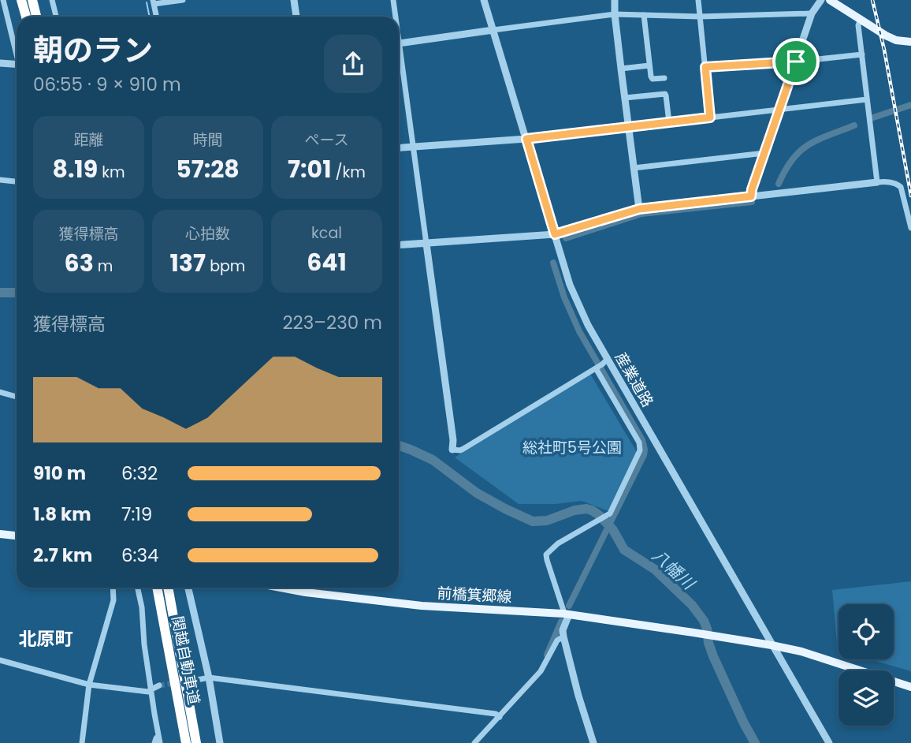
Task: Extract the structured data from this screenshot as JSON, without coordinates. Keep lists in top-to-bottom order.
{
  "streets": {
    "highway": ["関越自動車道"],
    "main road": ["前橋箕郷線"],
    "street": ["産業道路"]
  },
  "crossings": [
    ["産業道路", "前橋箕郷線"]
  ],
  "districts": ["北原町"],
  "water": ["八幡川"],
  "parks": ["総社町5号公園"],
  "page": {
    "heading": ["朝のラン", "06:55 · 9 × 910 m"],
    "stats": [
      ["距離", "8.19 km"],
      ["時間", "57:28"],
      ["ペース", "7:01 /km"],
      ["獲得標高", "63 m"],
      ["心拍数", "137 bpm"],
      ["kcal", "641"]
    ],
    "chart": ["獲得標高", "223–230 m"],
    "list": [
      {
        "name": "910 m",
        "note": "6:32"
      },
      {
        "name": "1.8 km",
        "note": "7:19"
      },
      {
        "name": "2.7 km",
        "note": "6:34"
      }
    ]
  }
}
